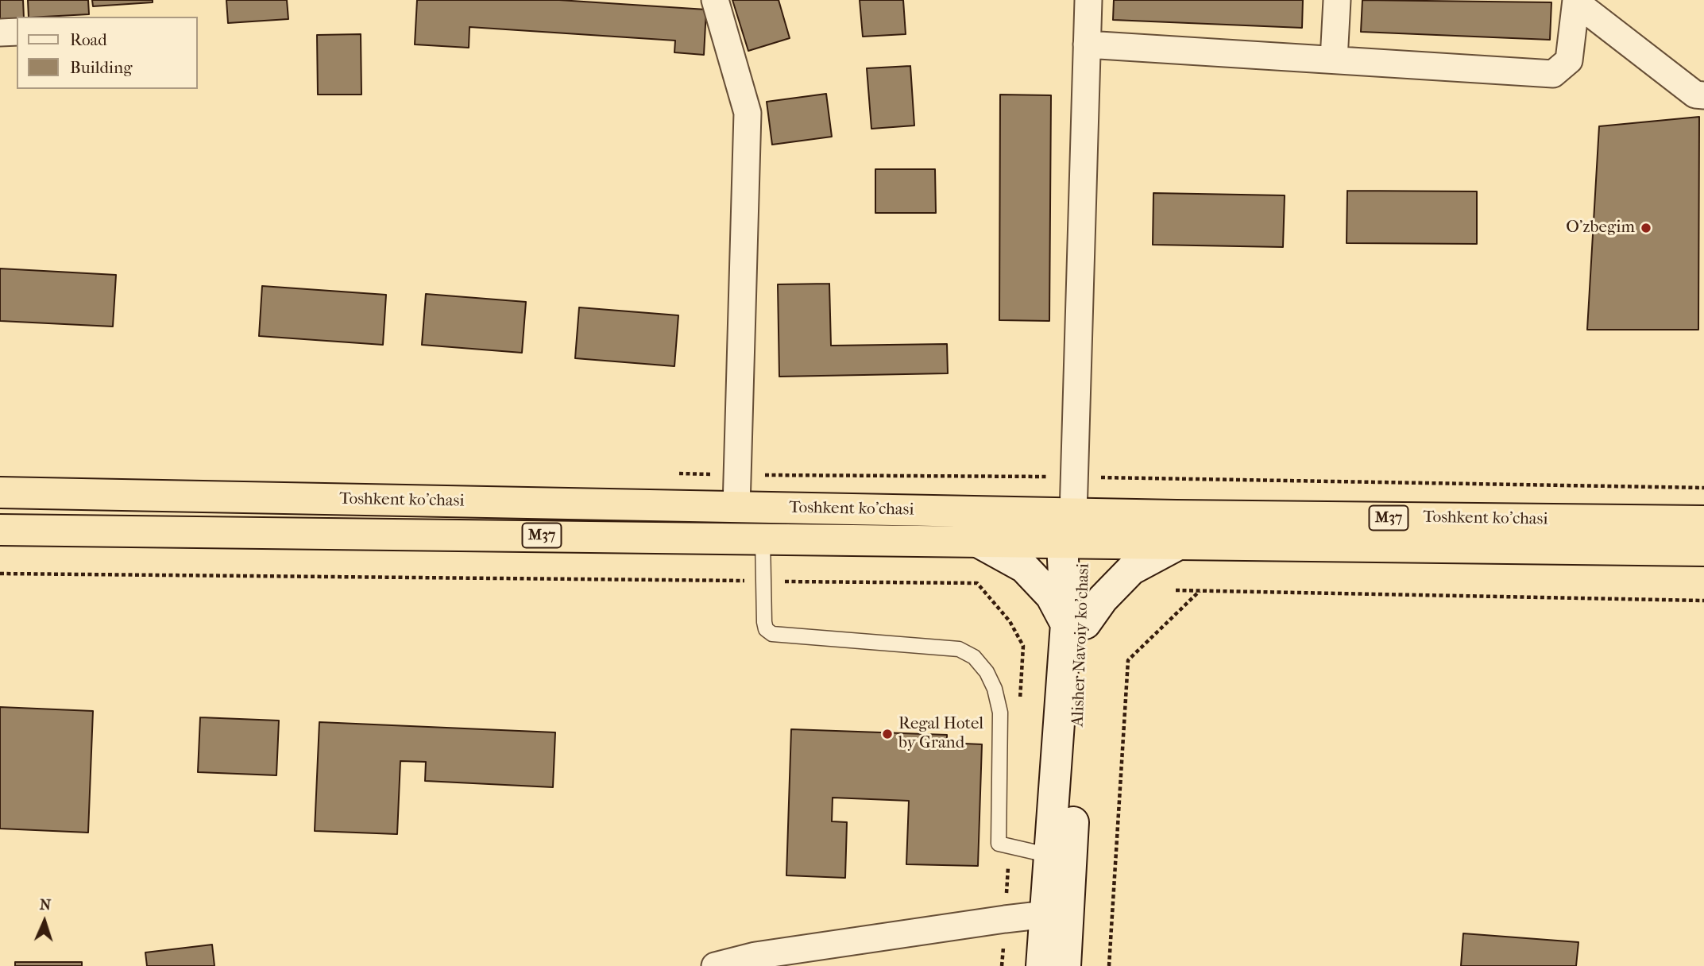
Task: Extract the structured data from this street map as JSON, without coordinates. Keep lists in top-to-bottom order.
{
  "streets": {
    "highway": ["Toshkent ko'chasi", "M37"],
    "main road": ["Alisher Navoiy ko'chasi"]
  },
  "crossings": [
    ["Toshkent ko'chasi", "Alisher Navoiy ko'chasi"]
  ],
  "places": ["O'zbegim", "Regal Hotel by Grand"],
  "legend": ["Road", "Building"],
  "north": "top"
}
